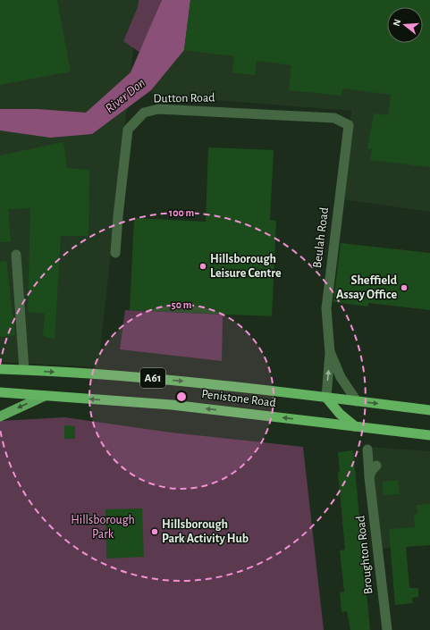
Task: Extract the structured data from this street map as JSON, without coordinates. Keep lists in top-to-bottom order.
{
  "streets": {
    "highway": ["A61", "Penistone Road"],
    "street": ["Dutton Road", "Beulah Road", "Broughton Road"]
  },
  "crossings": [
    ["Dutton Road", "Beulah Road"],
    ["Beulah Road", "Penistone Road"]
  ],
  "water": ["River Don"],
  "parks": ["Hillsborough Park"],
  "places": ["Hillsborough Leisure Centre", "Sheffield Assay Office", "Hillsborough Park Activity Hub"],
  "north": "left",
  "rings": ["100 m", "50 m"]
}
